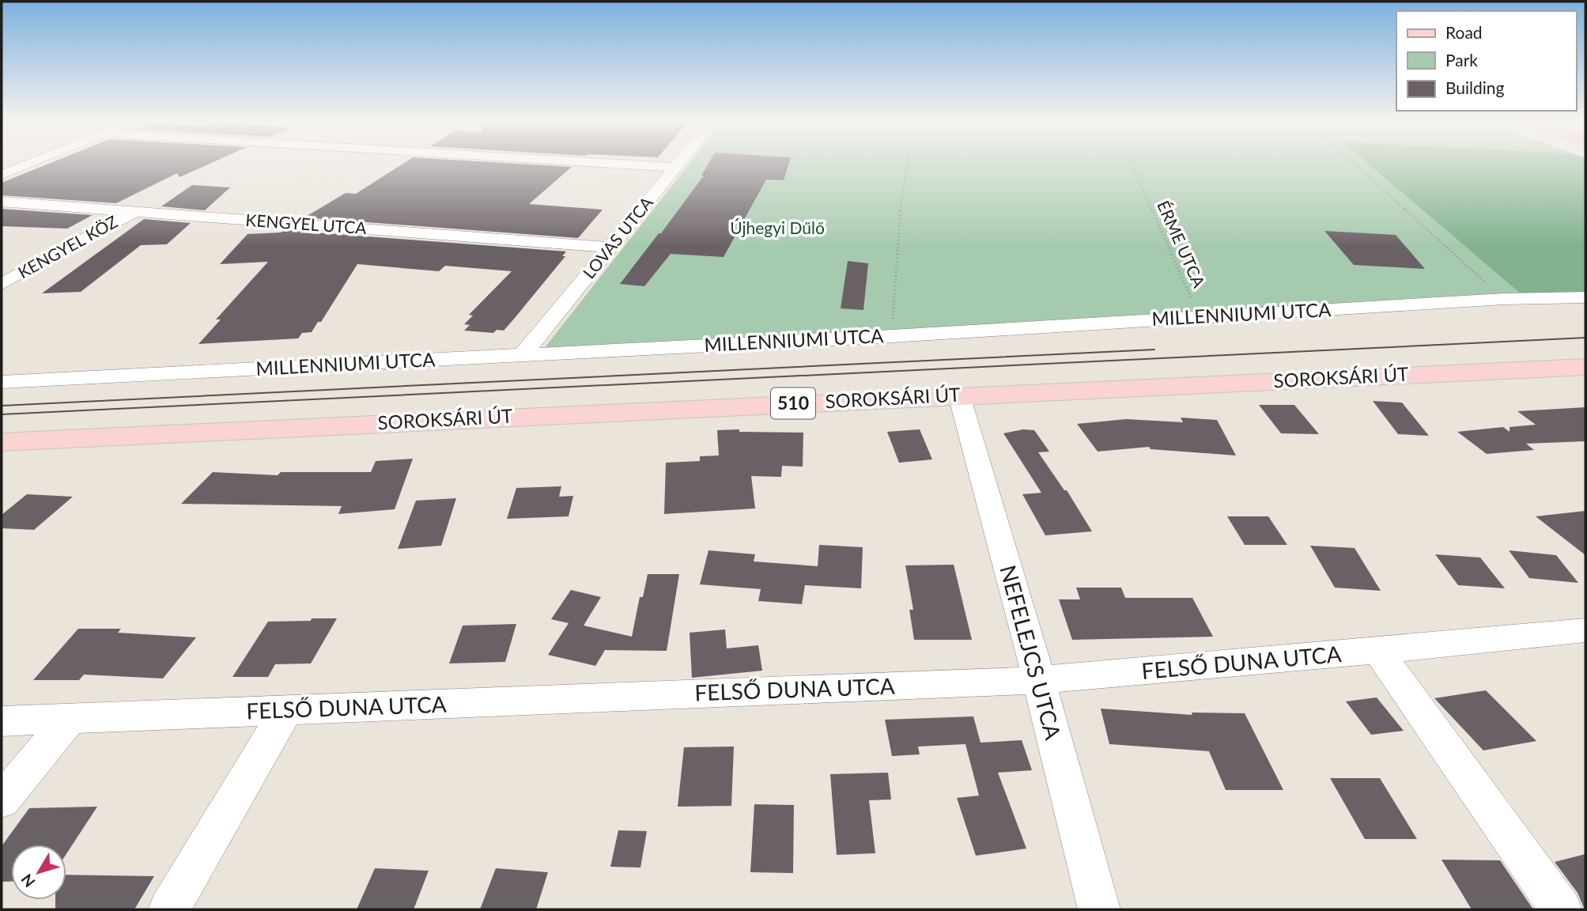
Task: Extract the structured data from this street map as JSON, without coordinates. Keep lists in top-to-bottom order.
{
  "streets": {
    "main road": ["SOROKSÁRI ÚT", "510"],
    "street": [
      "KENGYEL UTCA",
      "LOVAS UTCA",
      "KENGYEL KÖZ",
      "MILLENNIUMI UTCA",
      "NEFELEJCS UTCA",
      "FELSŐ DUNA UTCA"
    ],
    "path": ["ÉRME UTCA"]
  },
  "crossings": [
    ["KENGYEL UTCA", "LOVAS UTCA"],
    ["KENGYEL UTCA", "KENGYEL KÖZ"],
    ["LOVAS UTCA", "MILLENNIUMI UTCA"],
    ["ÉRME UTCA", "MILLENNIUMI UTCA"],
    ["SOROKSÁRI ÚT", "NEFELEJCS UTCA"],
    ["NEFELEJCS UTCA", "FELSŐ DUNA UTCA"]
  ],
  "parks": ["Újhegyi Dűlő"],
  "legend": ["Road", "Park", "Building"],
  "north": "bottom left"
}
